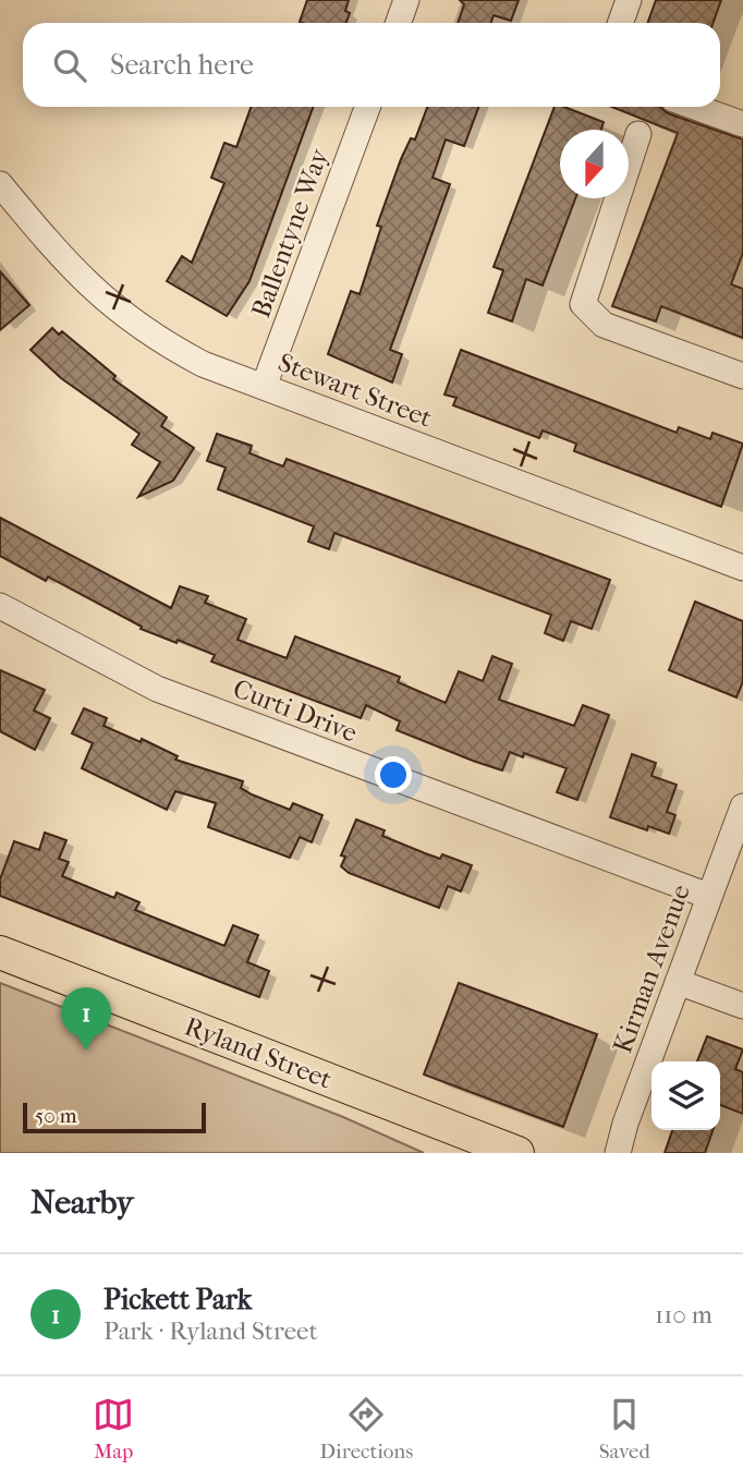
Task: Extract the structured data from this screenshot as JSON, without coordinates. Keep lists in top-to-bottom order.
{
  "streets": {
    "main road": ["Ryland Street"],
    "street": [
      "Ballentyne Way",
      "Stewart Street",
      "Curti Drive",
      "Kirman Avenue"
    ]
  },
  "crossings": [
    ["Ballentyne Way", "Stewart Street"],
    ["Curti Drive", "Kirman Avenue"]
  ],
  "scale_bar": "50 m",
  "north": "bottom",
  "page": {
    "search": "Search here",
    "pins": "1",
    "scale": "50 m",
    "heading": "Nearby",
    "list": [
      {
        "mark": "1",
        "name": "Pickett Park",
        "note": "Park · Ryland Street",
        "value": "110 m"
      }
    ],
    "nav": ["Map", "Directions", "Saved"]
  }
}
